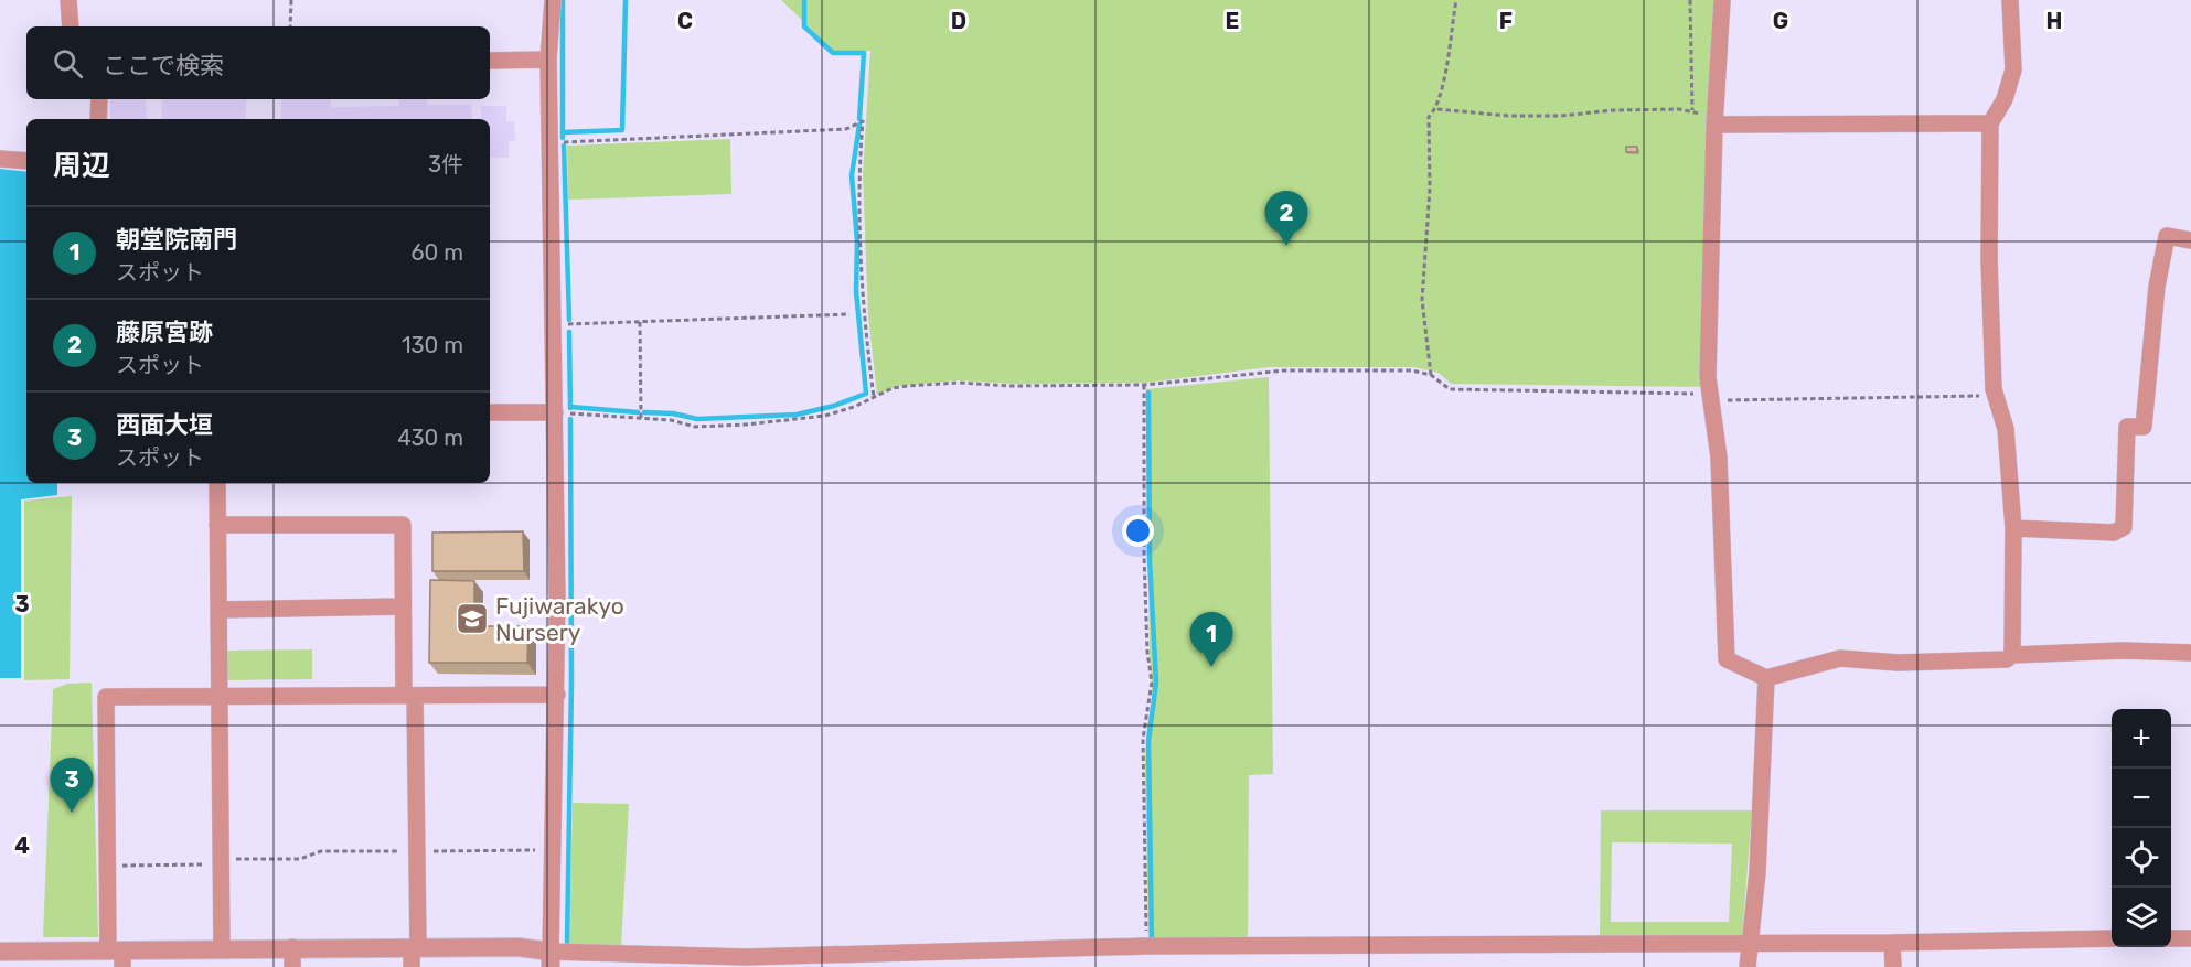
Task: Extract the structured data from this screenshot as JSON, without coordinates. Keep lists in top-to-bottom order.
{
  "places": {
    "school or university": ["Fujiwarakyo Nursery"]
  },
  "page": {
    "search": "ここで検索",
    "heading": ["周辺", "3件"],
    "pins": ["2", "1", "3"],
    "list": [
      {
        "mark": "1",
        "name": "朝堂院南門",
        "note": "スポット",
        "value": "60 m"
      },
      {
        "mark": "2",
        "name": "藤原宮跡",
        "note": "スポット",
        "value": "130 m"
      },
      {
        "mark": "3",
        "name": "西面大垣",
        "note": "スポット",
        "value": "430 m"
      }
    ],
    "map_buttons": ["+", "−"]
  },
  "grid": {
    "columns": [
      "C",
      "D",
      "E",
      "F",
      "G",
      "H"
    ],
    "rows": ["3", "4"]
  }
}
